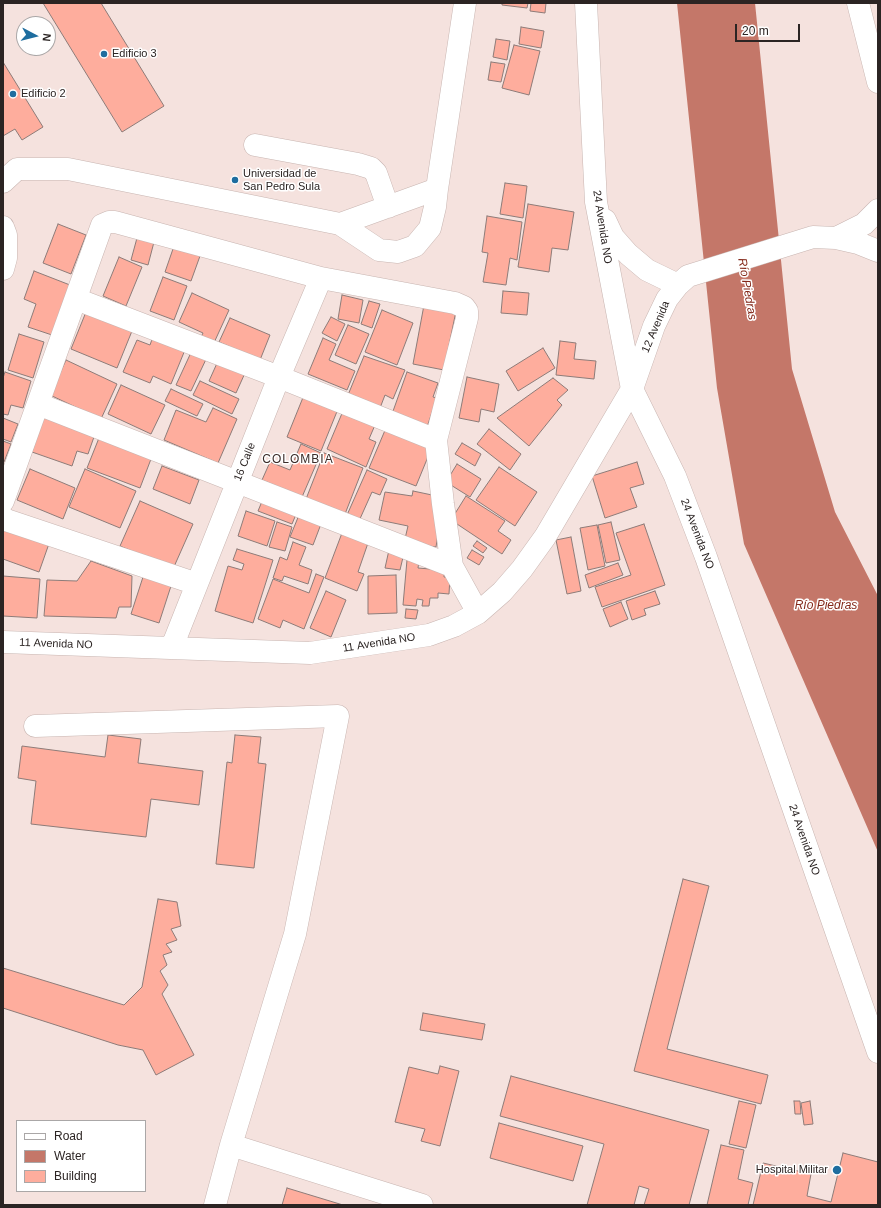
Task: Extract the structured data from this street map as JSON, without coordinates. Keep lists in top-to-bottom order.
{
  "streets": {
    "street": [
      "24 Avenida NO",
      "12 Avenida",
      "16 Calle",
      "11 Avenida NO"
    ]
  },
  "crossings": [
    ["24 Avenida NO", "12 Avenida"],
    ["24 Avenida NO", "11 Avenida NO"],
    ["12 Avenida", "11 Avenida NO"],
    ["16 Calle", "11 Avenida NO"]
  ],
  "districts": ["COLOMBIA"],
  "water": ["Río Piedras"],
  "places": [
    "Edificio 3",
    "Edificio 2",
    "Universidad de San Pedro Sula",
    "Hospital Militar"
  ],
  "legend": ["Road", "Water", "Building"],
  "scale_bar": "20 m",
  "north": "right"
}
